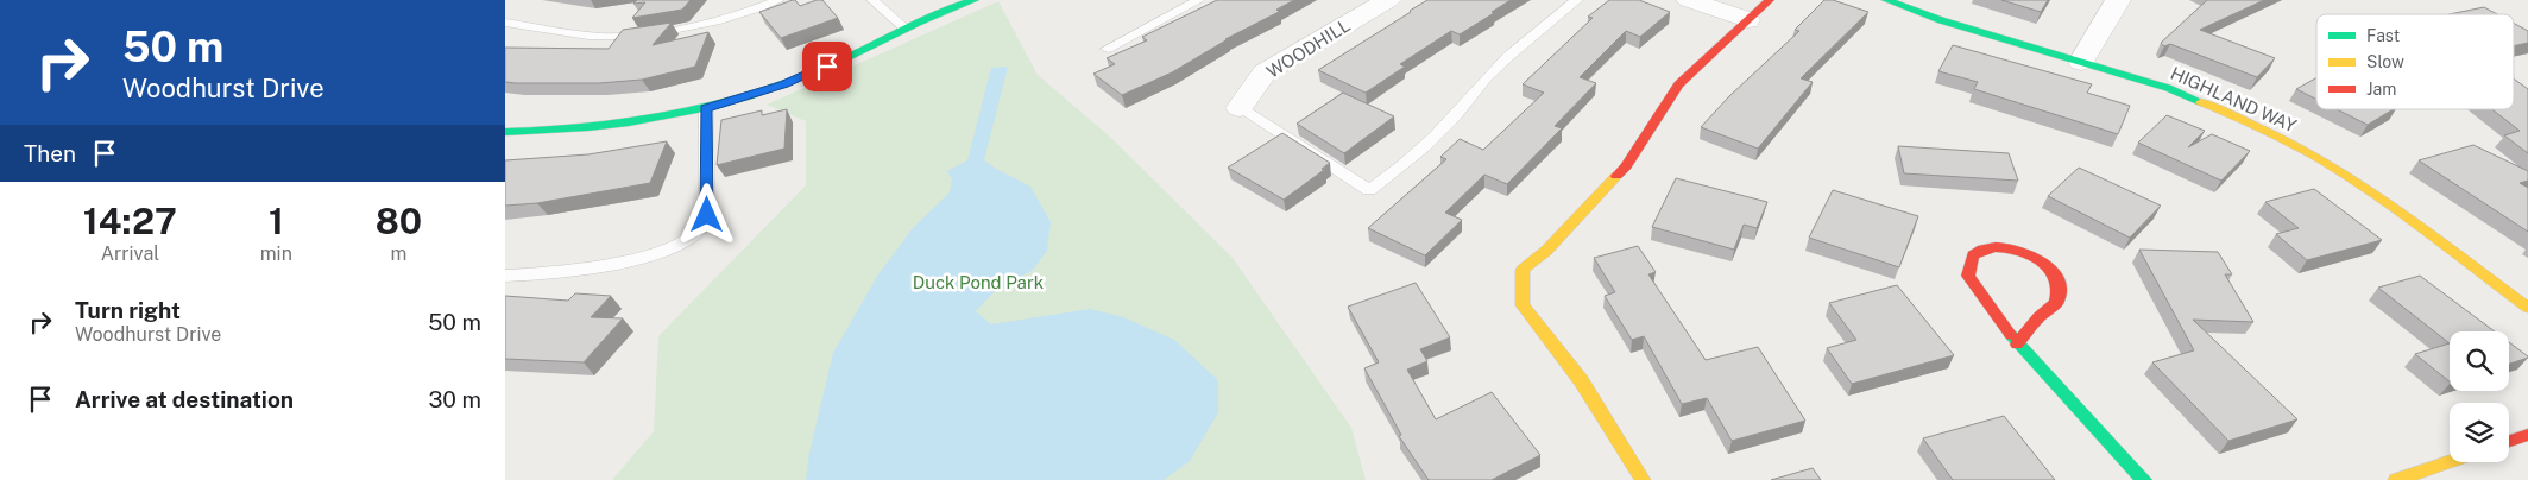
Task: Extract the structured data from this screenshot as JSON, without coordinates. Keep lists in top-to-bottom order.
{
  "streets": {
    "street": ["WOODHILL", "HIGHLAND WAY"]
  },
  "parks": ["Duck Pond Park"],
  "legend": ["Fast", "Slow", "Jam"],
  "page": {
    "turn": ["50 m", "Woodhurst Drive"],
    "then": "Then",
    "eta": [
      "14:27",
      "Arrival",
      "1",
      "min",
      "80",
      "m"
    ],
    "list": [
      {
        "name": "Turn right",
        "note": "Woodhurst Drive",
        "value": "50 m"
      },
      {
        "name": "Arrive at destination",
        "value": "30 m"
      }
    ]
  }
}
